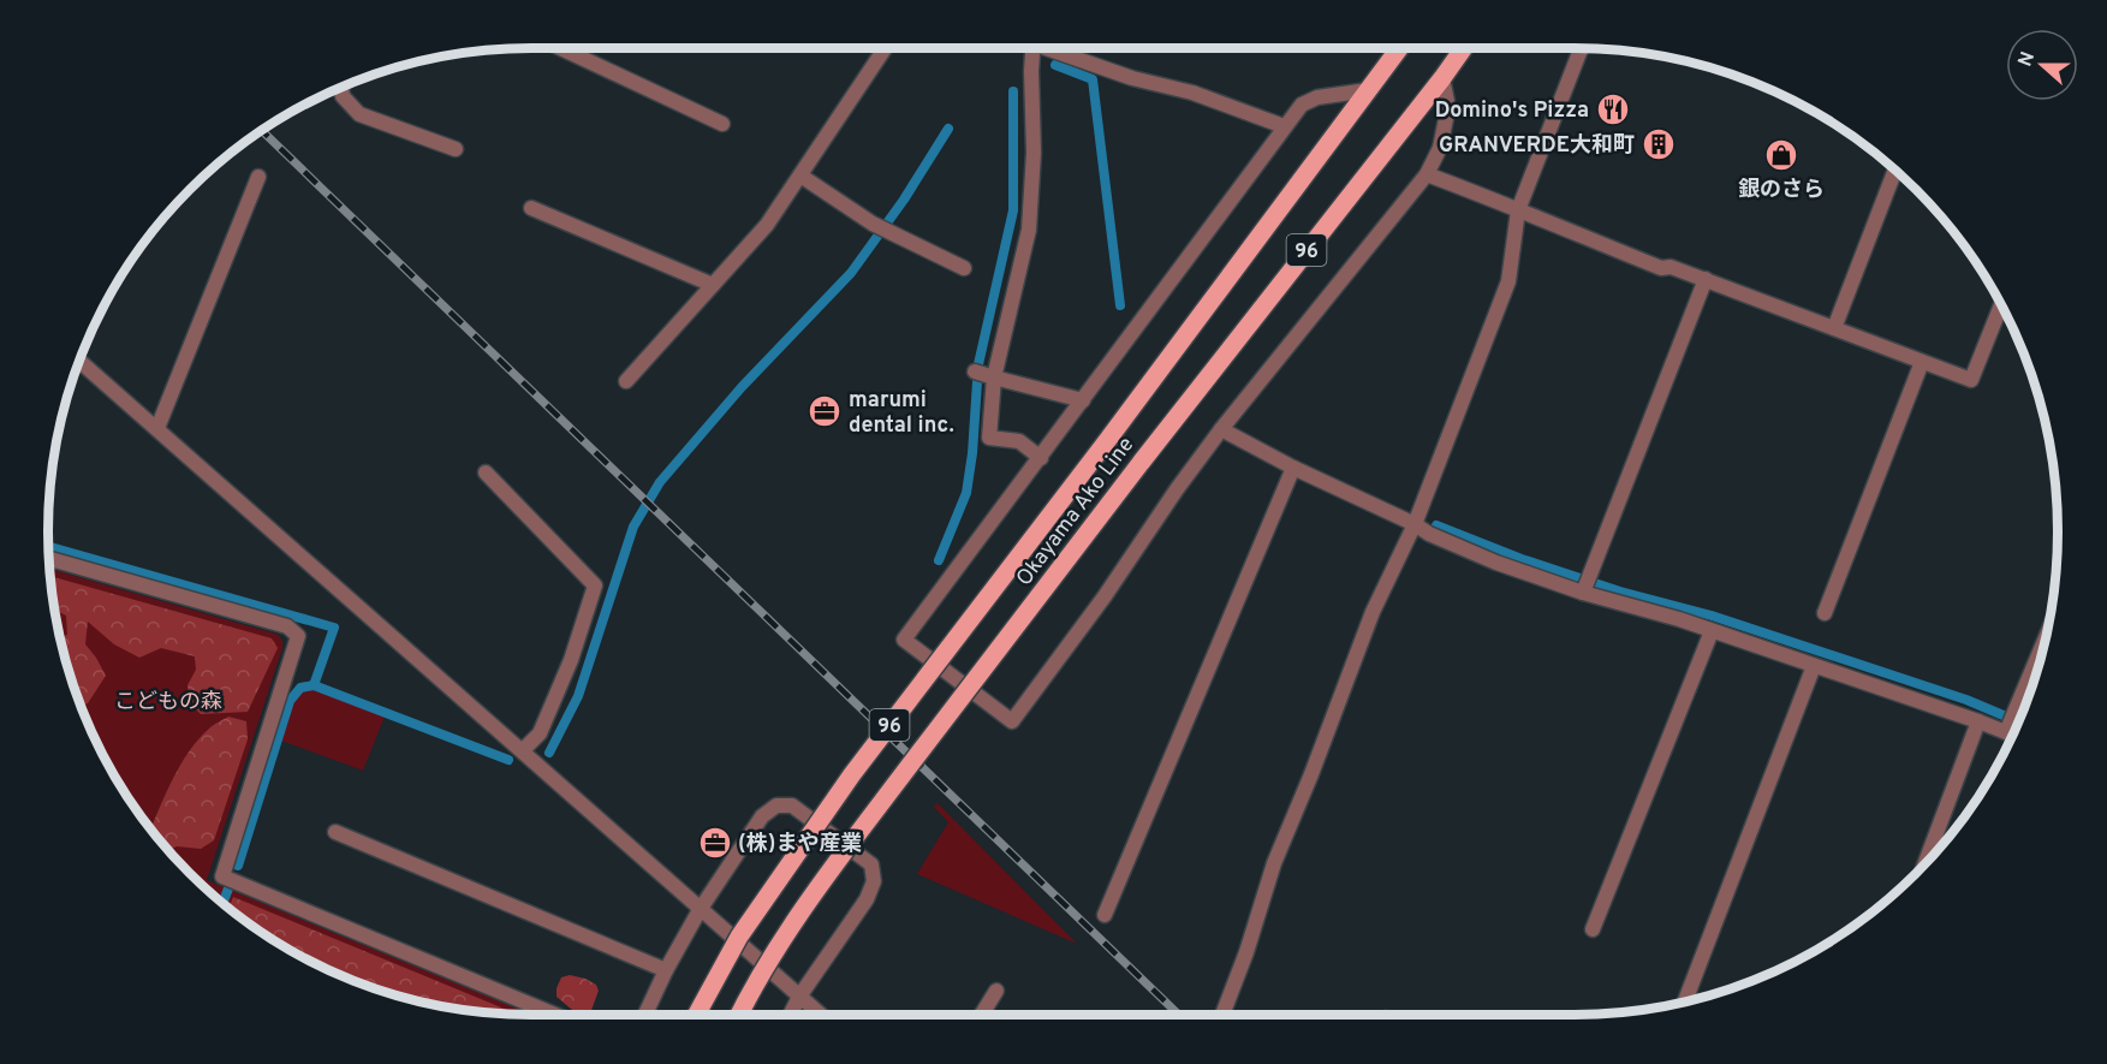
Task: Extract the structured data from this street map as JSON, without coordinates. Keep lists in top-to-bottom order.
{
  "streets": {
    "main road": ["96", "Okayama Ako Line"]
  },
  "parks": ["こどもの森"],
  "places": {
    "restaurant": ["Domino's Pizza"],
    "building": ["GRANVERDE大和町"],
    "shop": ["銀のさら"],
    "office": ["marumi dental inc.", "(株)まや産業"]
  },
  "north": "left"
}
